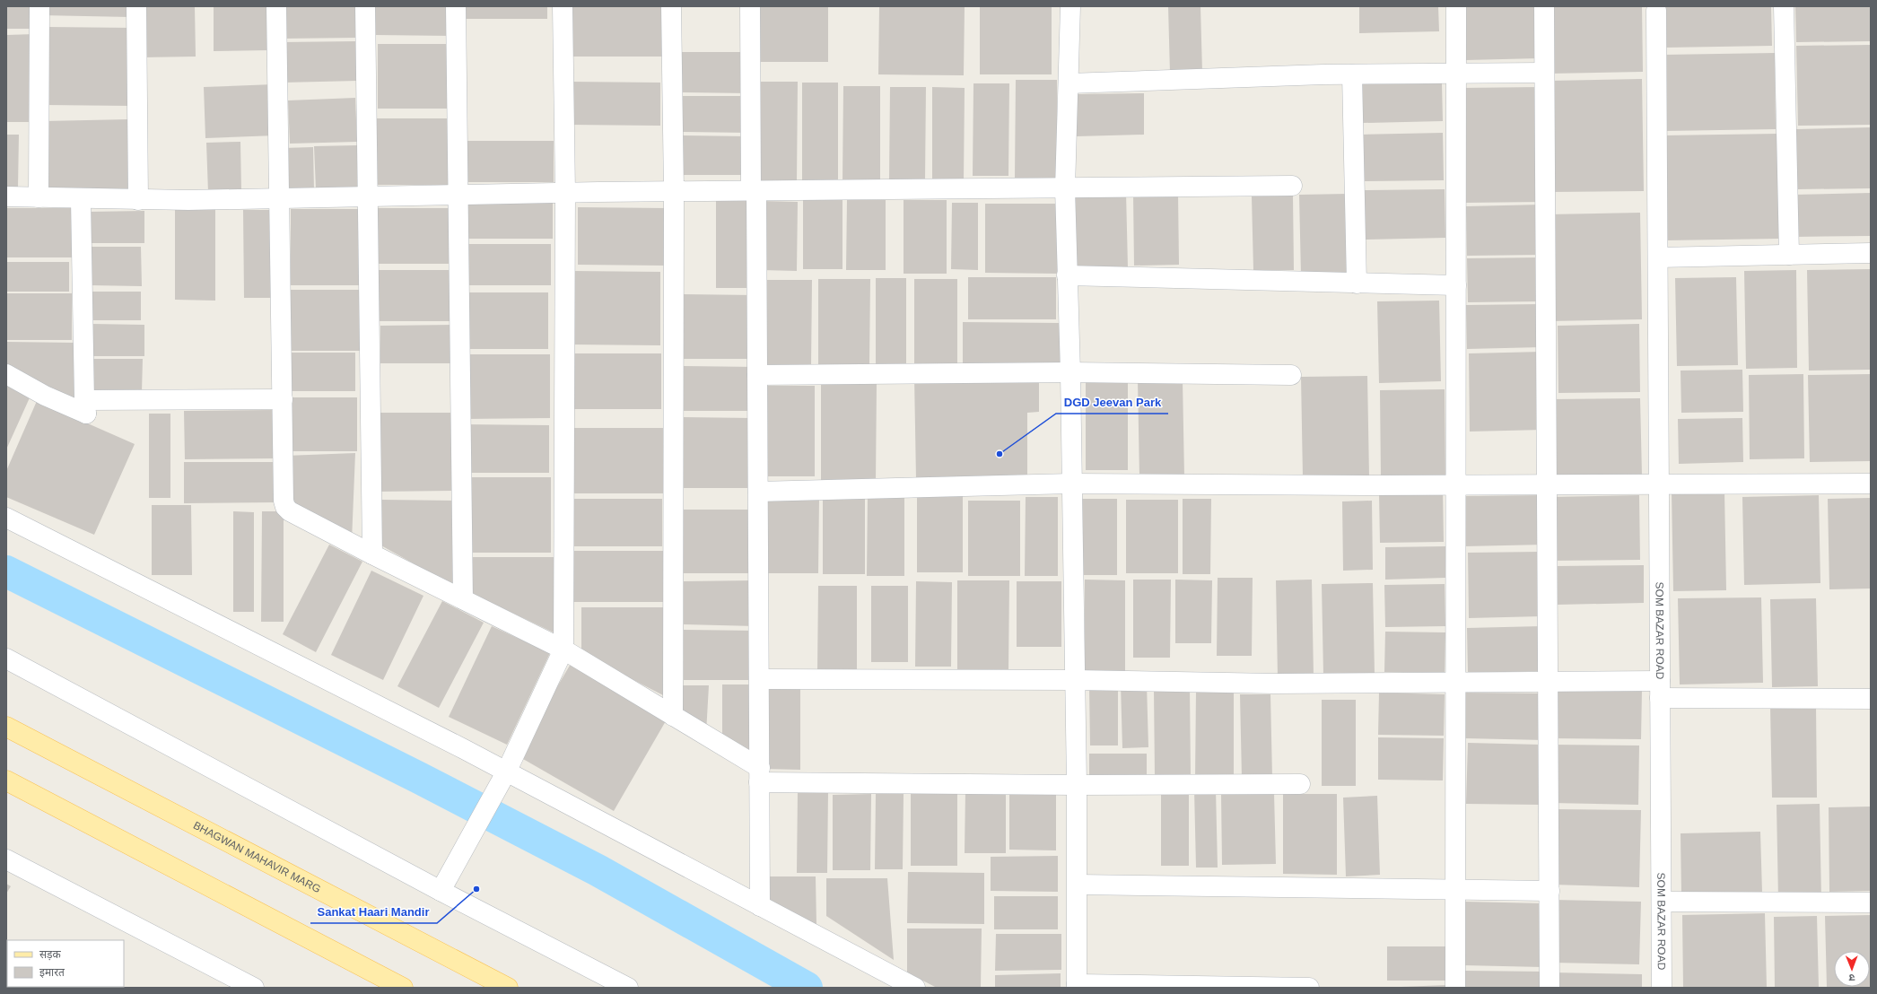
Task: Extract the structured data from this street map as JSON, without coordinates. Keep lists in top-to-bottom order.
{
  "streets": {
    "main road": ["BHAGWAN MAHAVIR MARG"],
    "street": ["SOM BAZAR ROAD"]
  },
  "places": ["DGD Jeevan Park", "Sankat Haari Mandir"],
  "legend": ["सड़क", "इमारत"],
  "north": "bottom"
}
